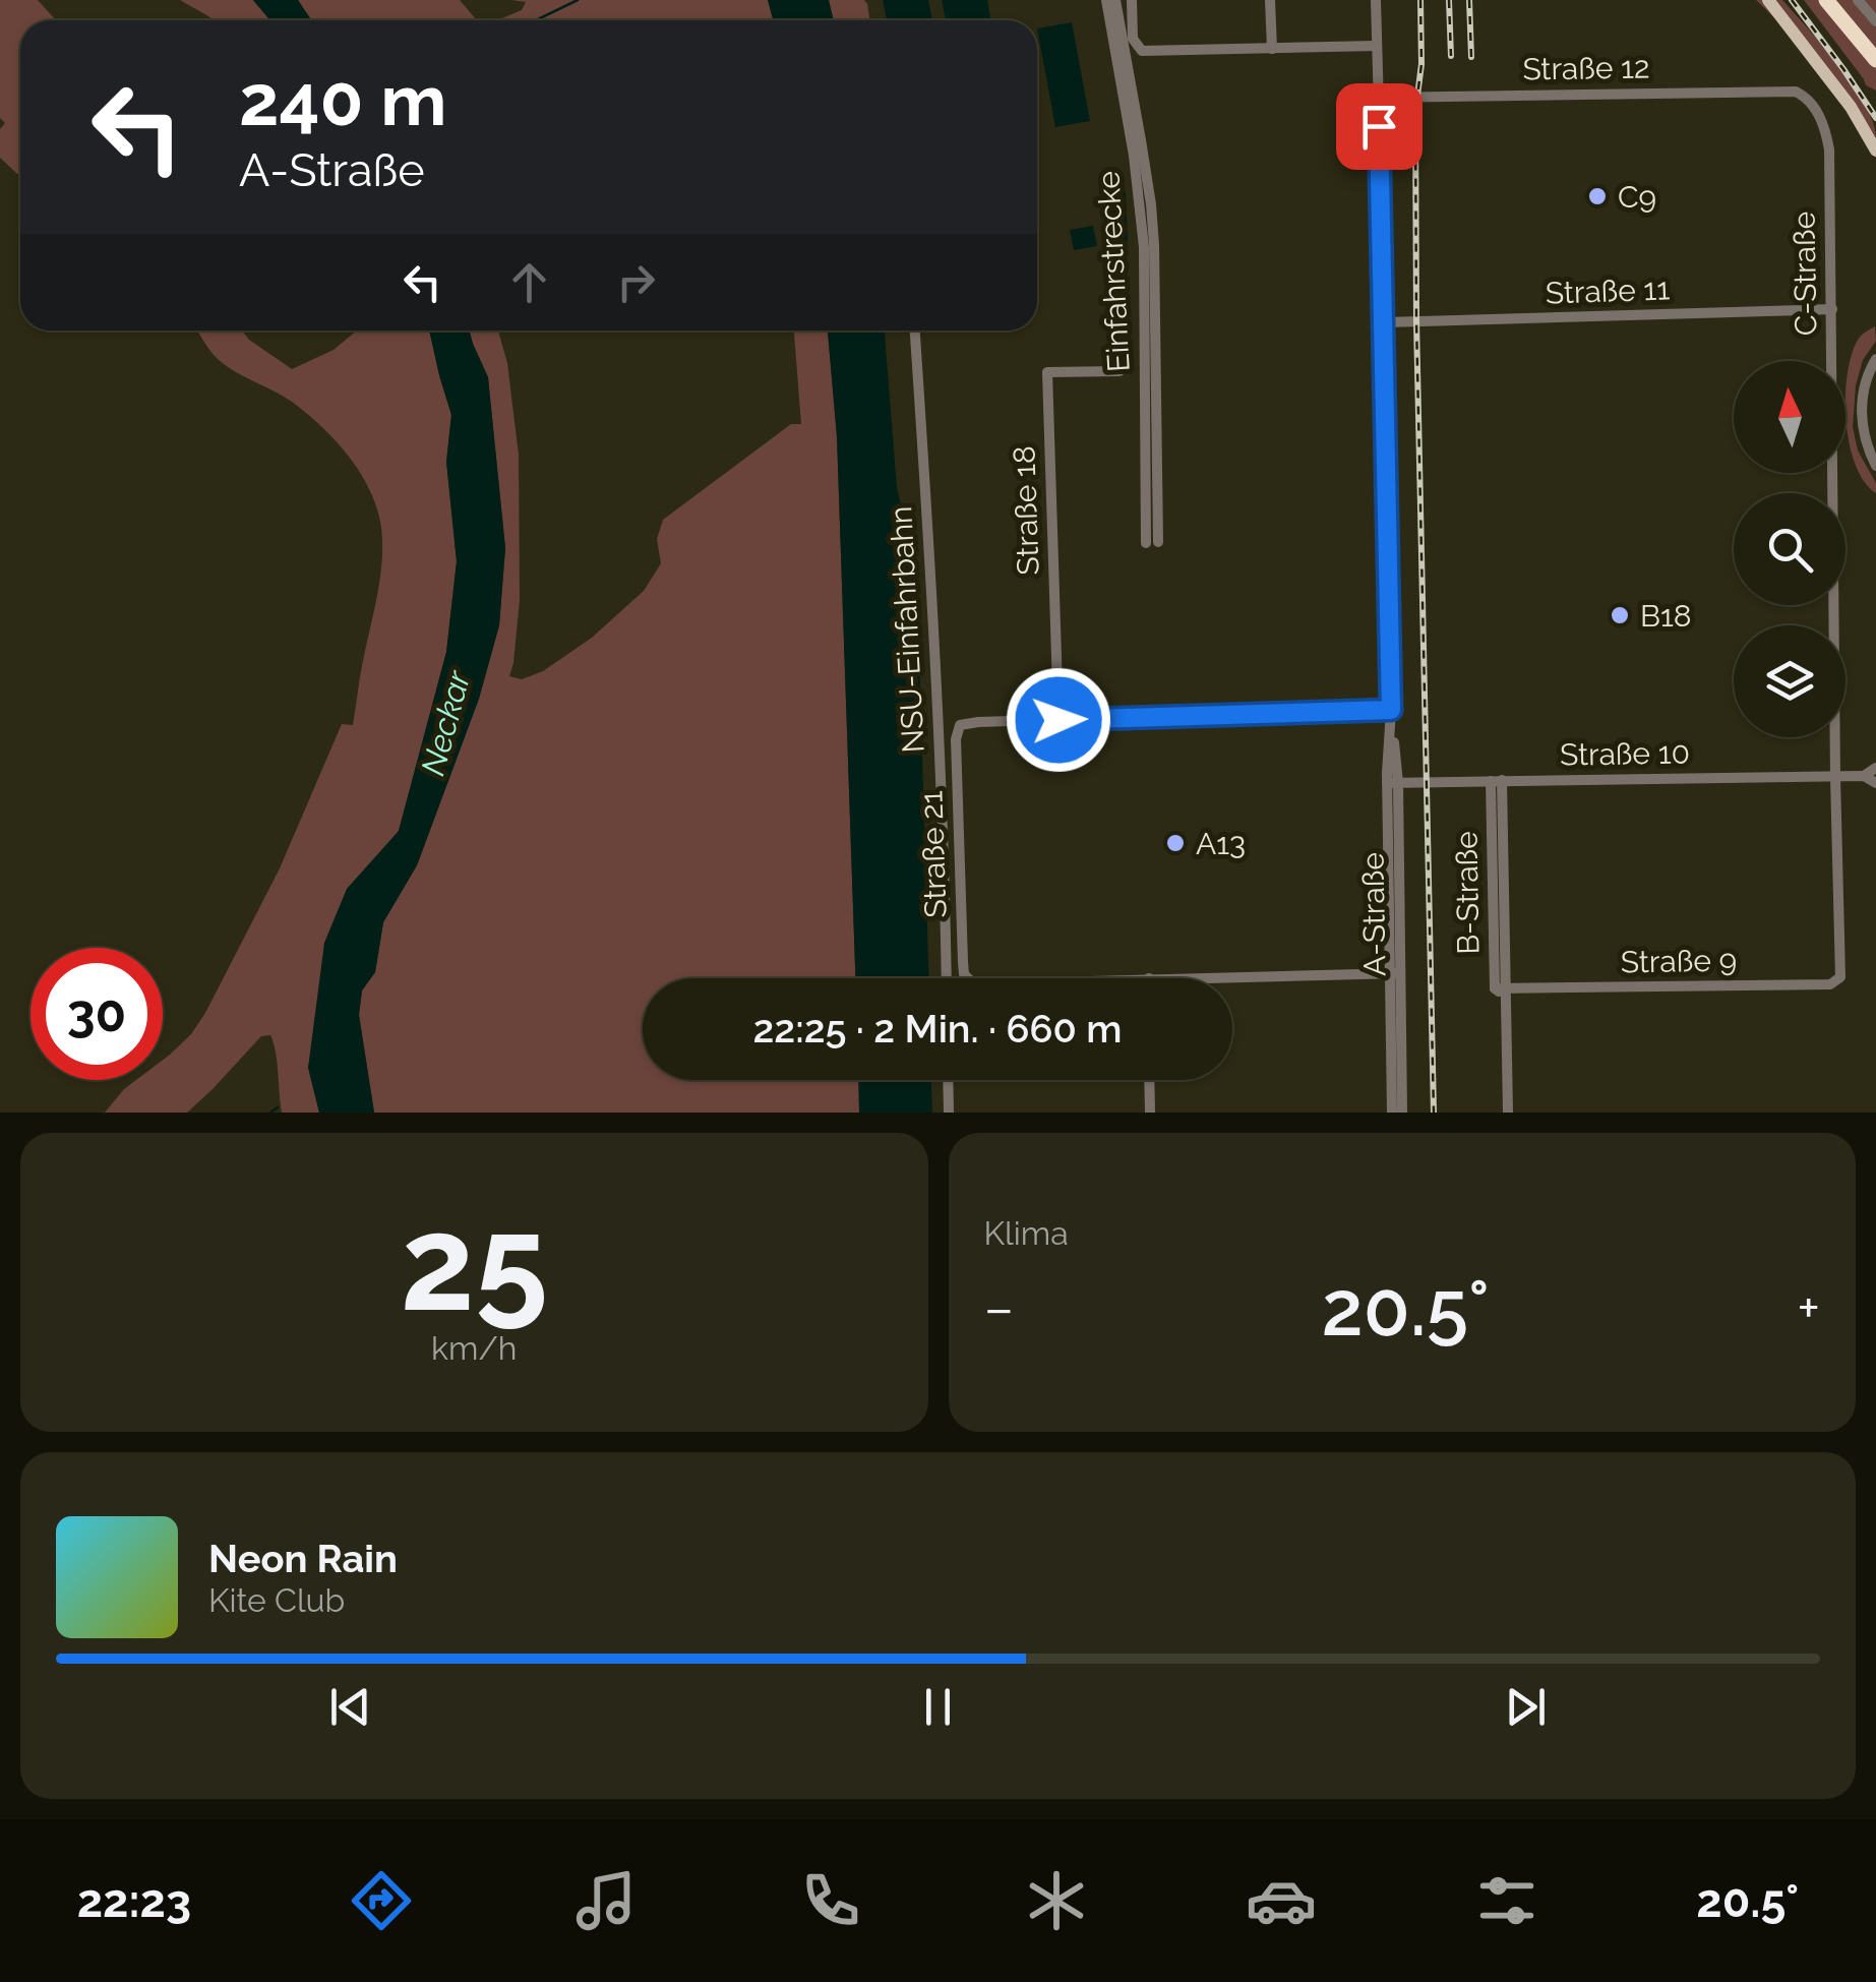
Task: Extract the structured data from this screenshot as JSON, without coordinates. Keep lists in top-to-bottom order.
{
  "streets": {
    "street": [
      "Straße 12",
      "Einfahrstrecke",
      "C-Straße",
      "Straße 11",
      "Straße 18",
      "NSU-Einfahrbahn",
      "Straße 10",
      "Straße 21",
      "B-Straße",
      "A-Straße",
      "Straße 9"
    ]
  },
  "crossings": [
    ["Straße 12", "C-Straße"],
    ["Straße 12", "A-Straße"],
    ["C-Straße", "Straße 11"],
    ["C-Straße", "Straße 10"],
    ["C-Straße", "Straße 9"],
    ["Straße 11", "A-Straße"],
    ["Straße 18", "Straße 21"],
    ["Straße 10", "B-Straße"],
    ["Straße 10", "A-Straße"],
    ["Straße 21", "A-Straße"],
    ["B-Straße", "Straße 9"]
  ],
  "water": ["Neckar"],
  "places": ["C9", "B18", "A13"],
  "north": "top",
  "page": {
    "turn": ["240 m", "A-Straße"],
    "limit": "30",
    "trip": "22:25 · 2 Min. · 660 m",
    "tile": [
      ["25", "km/h"],
      "Klima"
    ],
    "heat": ["−", "20.5°", "+"],
    "song": ["Neon Rain", "Kite Club"],
    "tabs": ["22:23", "20.5°"]
  }
}
